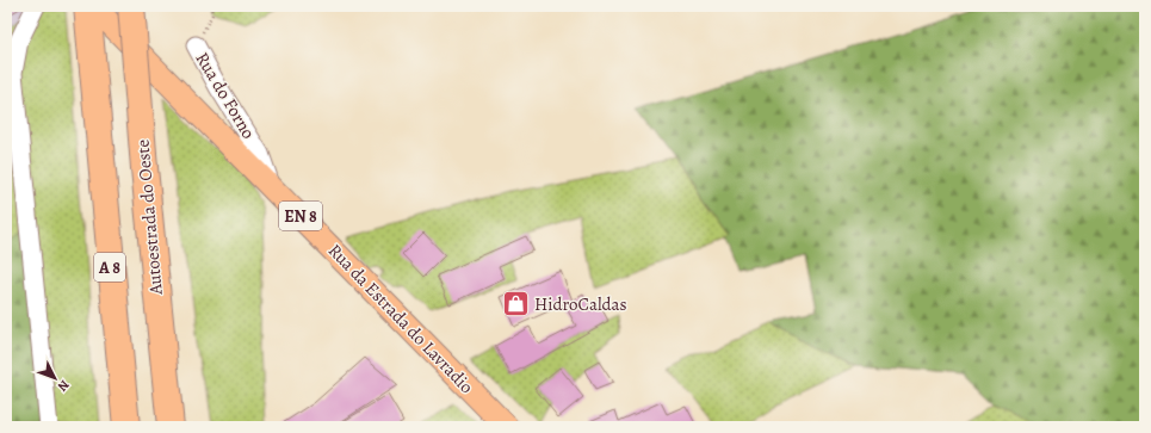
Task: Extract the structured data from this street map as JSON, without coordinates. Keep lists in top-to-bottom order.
{
  "streets": {
    "highway": ["Autoestrada do Oeste", "A 8"],
    "main road": ["EN 8", "Rua da Estrada do Lavradio"],
    "street": ["Rua do Forno"]
  },
  "crossings": [
    ["Rua do Forno", "Rua da Estrada do Lavradio"]
  ],
  "places": {
    "shop": ["HidroCaldas"]
  },
  "north": "bottom right"
}
